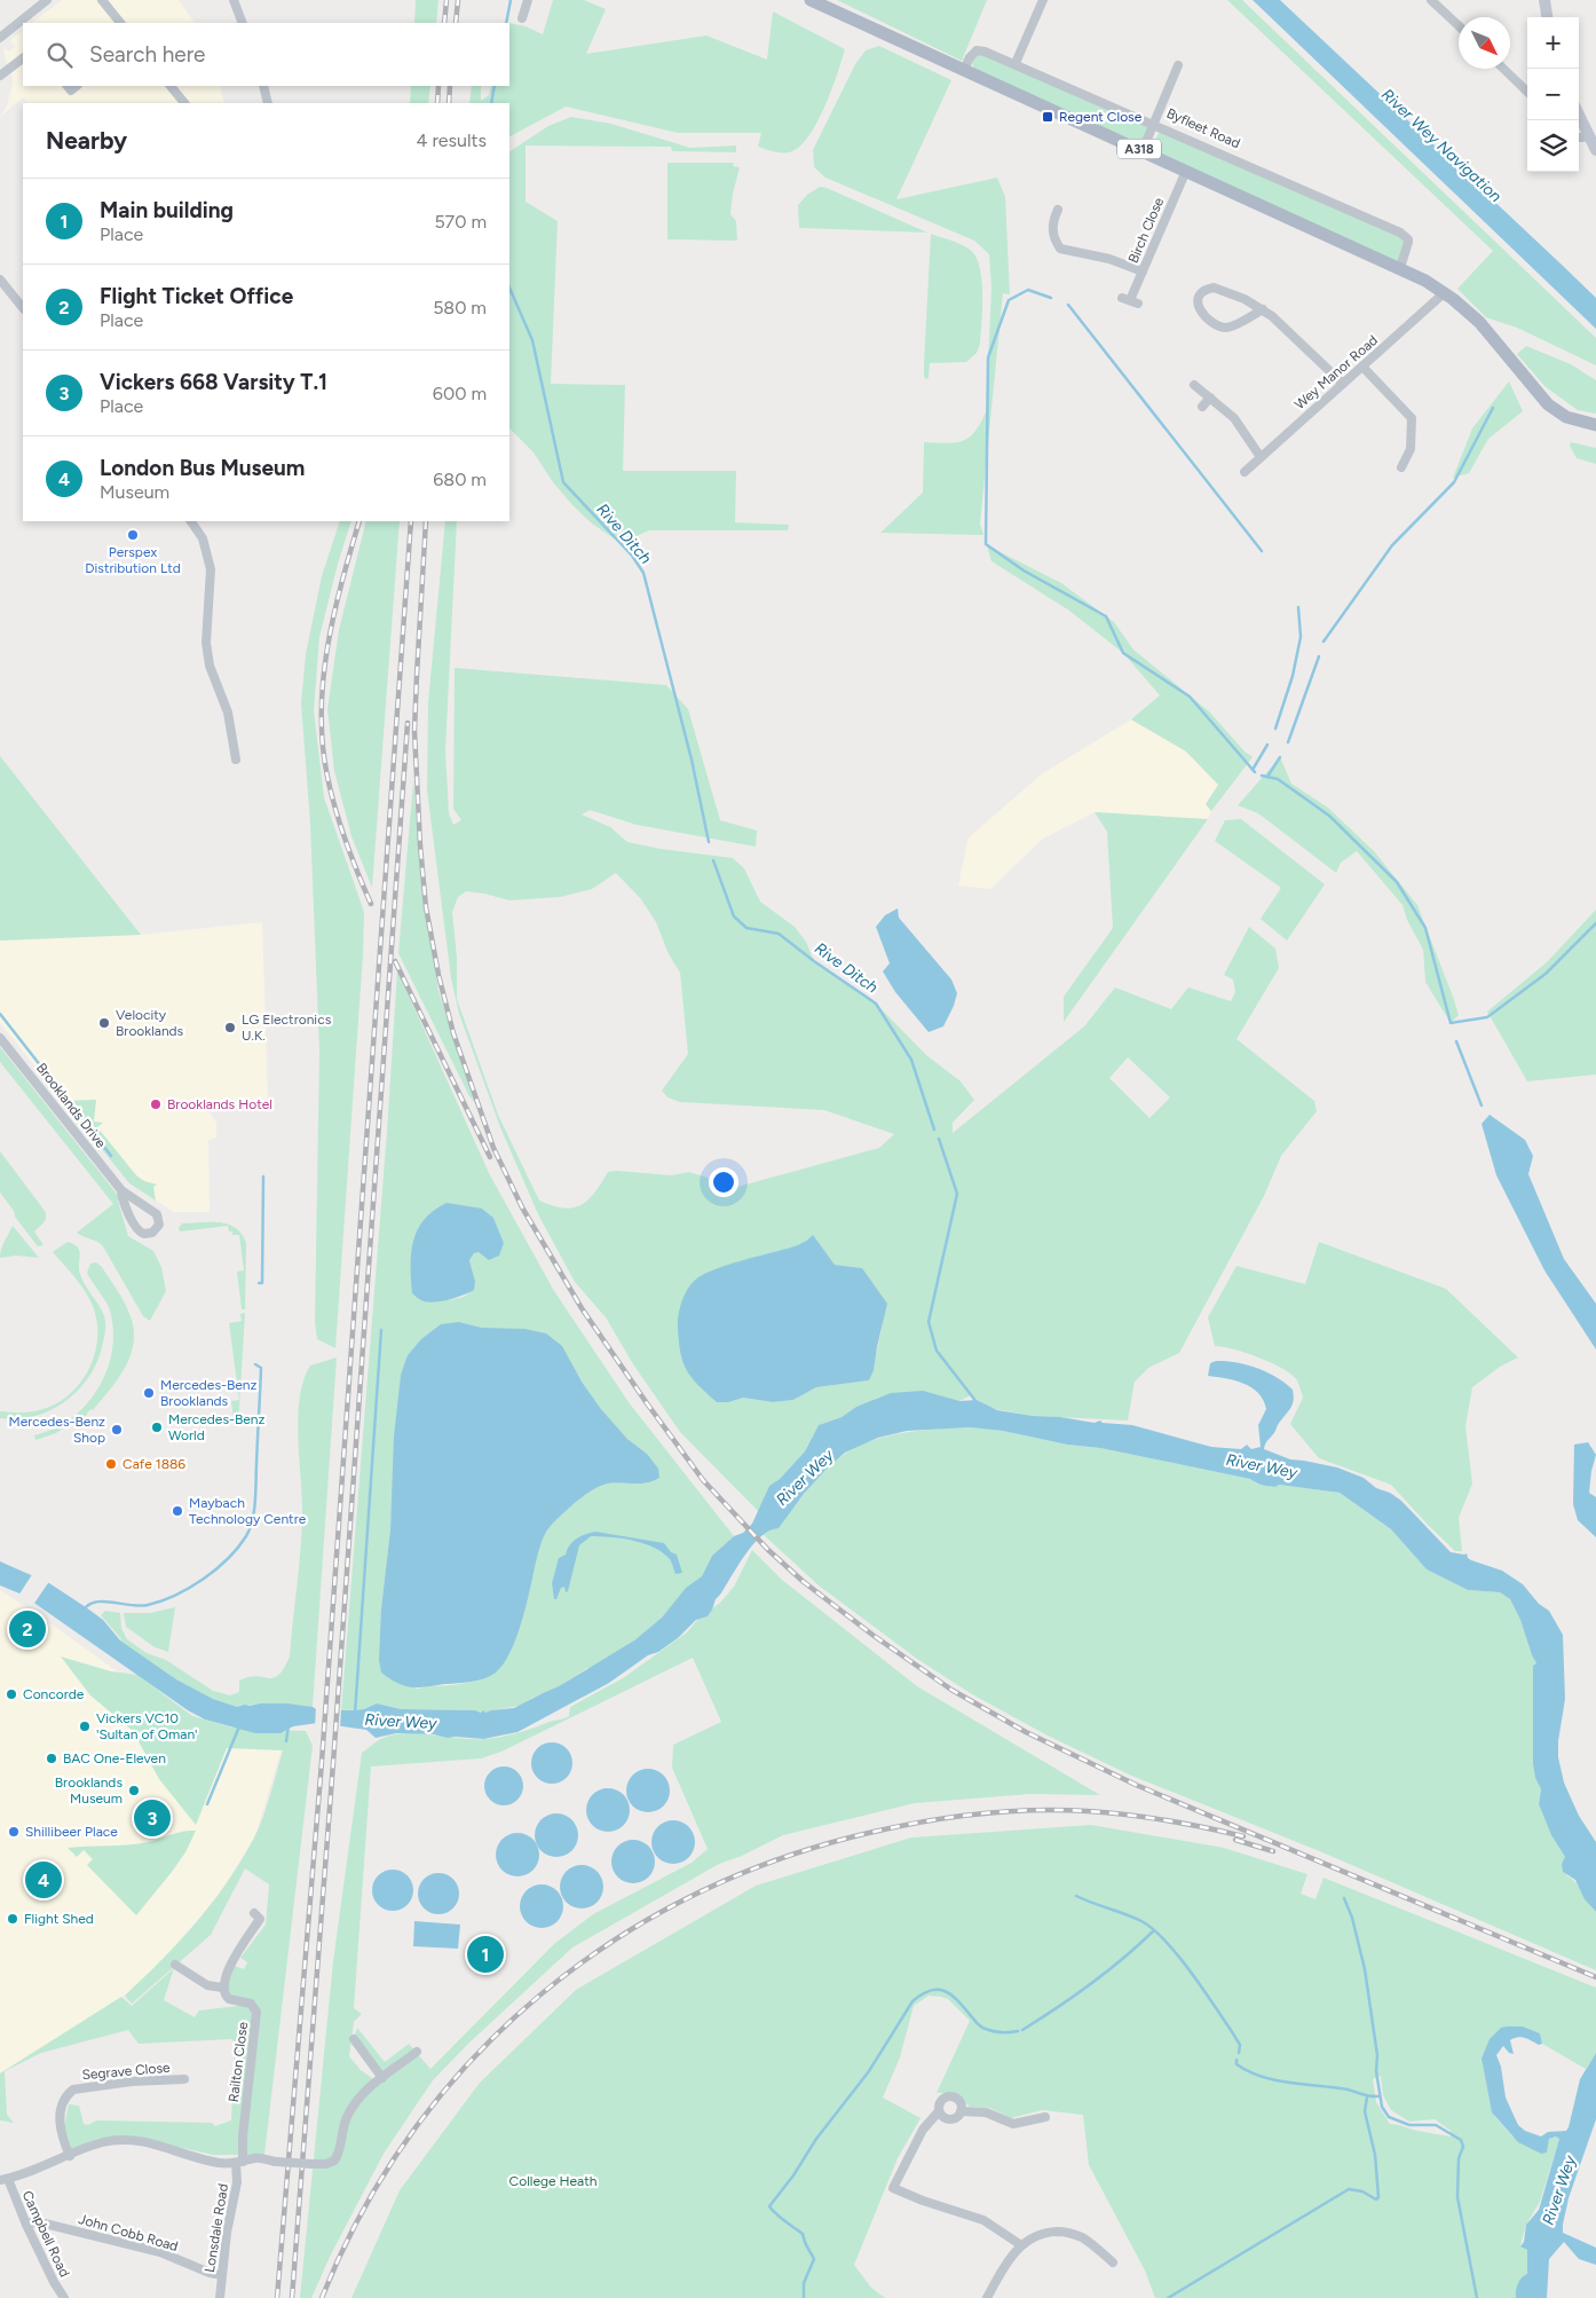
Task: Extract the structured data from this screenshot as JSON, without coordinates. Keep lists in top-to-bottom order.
{
  "streets": {
    "main road": ["A318"],
    "street": [
      "Byfleet Road",
      "Birch Close",
      "Wey Manor Road",
      "Brooklands Drive",
      "Railton Close",
      "Segrave Close",
      "Lonsdale Road",
      "John Cobb Road",
      "Campbell Road"
    ]
  },
  "crossings": [
    ["Byfleet Road", "A318"],
    ["A318", "Birch Close"],
    ["A318", "Wey Manor Road"],
    ["Railton Close", "Lonsdale Road"],
    ["Lonsdale Road", "John Cobb Road"],
    ["John Cobb Road", "Campbell Road"]
  ],
  "water": ["River Wey Navigation", "Rive Ditch", "River Wey"],
  "parks": ["College Heath"],
  "places": {
    "transit": ["Regent Close"],
    "other": [
      "Perspex Distribution Ltd",
      "Velocity Brooklands",
      "LG Electronics U.K.",
      "Brooklands Hotel",
      "Mercedes-Benz Brooklands",
      "Mercedes-Benz World",
      "Mercedes-Benz Shop",
      "Cafe 1886",
      "Maybach Technology Centre",
      "Concorde",
      "Vickers VC10 'Sultan of Oman'",
      "BAC One-Eleven",
      "Brooklands Museum",
      "Shillibeer Place",
      "Flight Shed"
    ]
  },
  "north": "bottom right",
  "page": {
    "map_buttons": ["+", "−"],
    "search": "Search here",
    "heading": ["Nearby", "4 results"],
    "list": [
      {
        "mark": "1",
        "name": "Main building",
        "note": "Place",
        "value": "570 m"
      },
      {
        "mark": "2",
        "name": "Flight Ticket Office",
        "note": "Place",
        "value": "580 m"
      },
      {
        "mark": "3",
        "name": "Vickers 668 Varsity T.1",
        "note": "Place",
        "value": "600 m"
      },
      {
        "mark": "4",
        "name": "London Bus Museum",
        "note": "Museum",
        "value": "680 m"
      }
    ],
    "pins": [
      "2",
      "3",
      "4",
      "1"
    ]
  }
}
